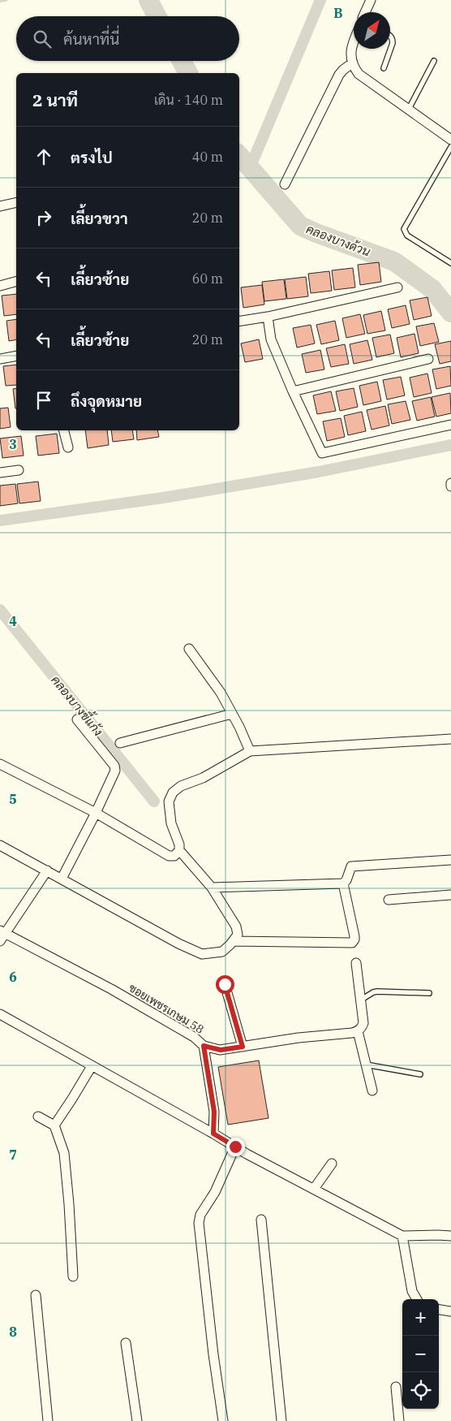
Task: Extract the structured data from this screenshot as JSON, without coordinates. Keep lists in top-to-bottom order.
{
  "streets": {
    "street": ["ซอยเพชรเกษม 58"]
  },
  "water": ["คลองบางด้วน", "คลองบางขี้แก้ง"],
  "north": "top right",
  "page": {
    "search": "ค้นหาที่นี่",
    "heading": ["2 นาที", "เดิน · 140 m"],
    "list": [
      ["ตรงไป", "40 m"],
      ["เลี้ยวขวา", "20 m"],
      ["เลี้ยวซ้าย", "60 m"],
      ["เลี้ยวซ้าย", "20 m"],
      "ถึงจุดหมาย"
    ],
    "map_buttons": ["+", "−"]
  },
  "grid": {
    "columns": ["B"],
    "rows": [
      "3",
      "4",
      "5",
      "6",
      "7",
      "8"
    ]
  }
}
